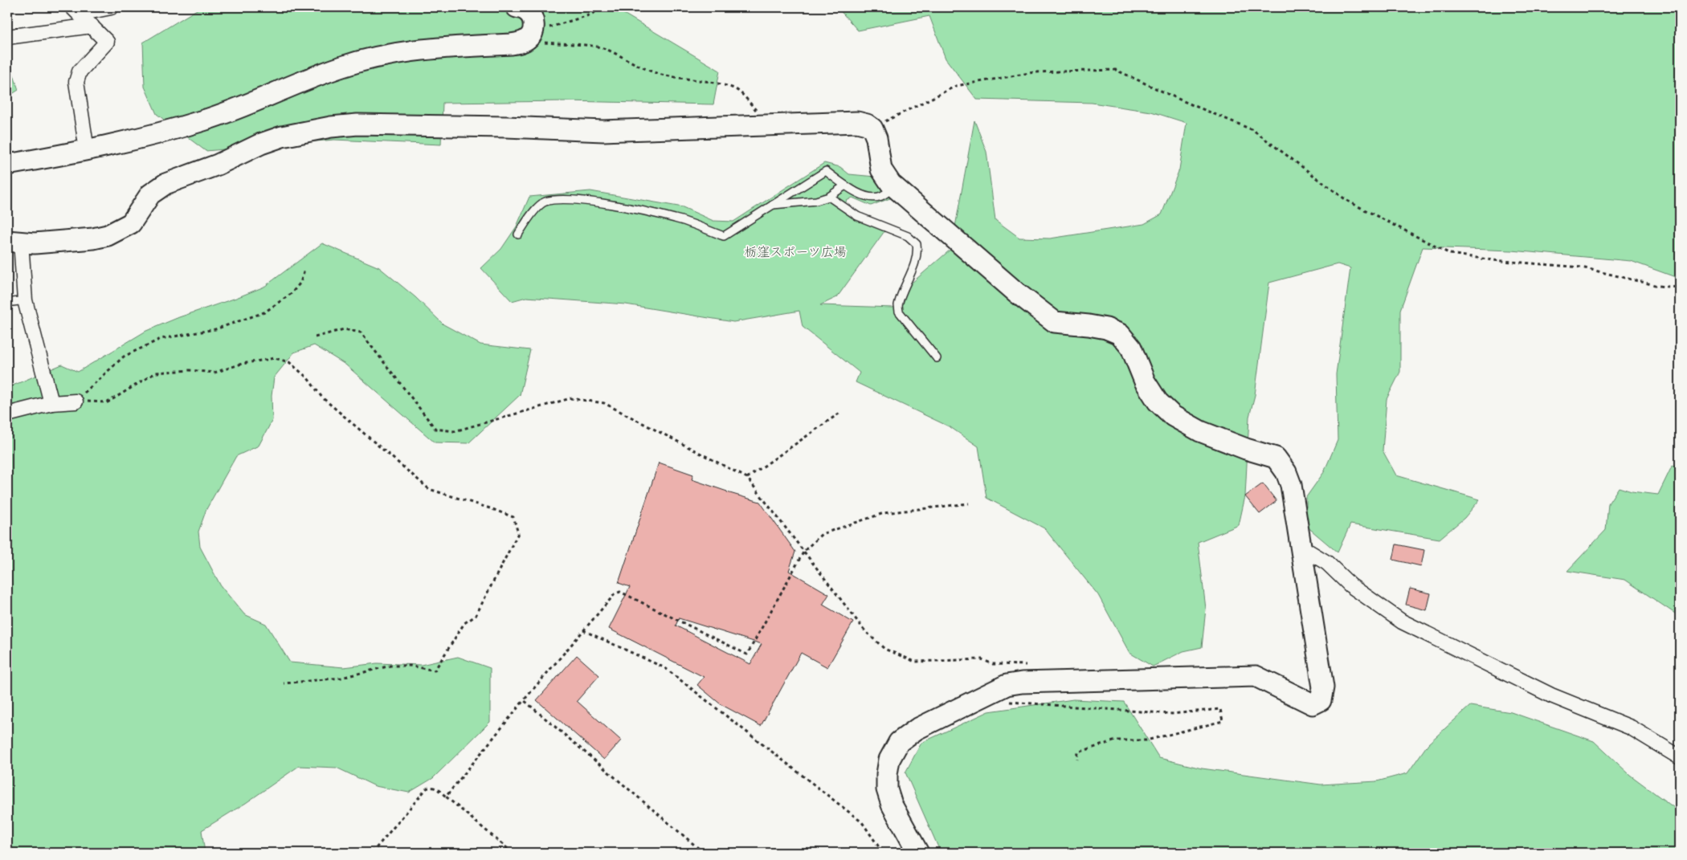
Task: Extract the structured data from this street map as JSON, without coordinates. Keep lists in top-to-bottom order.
{
  "parks": ["栃窪スポーツ広場"]
}
